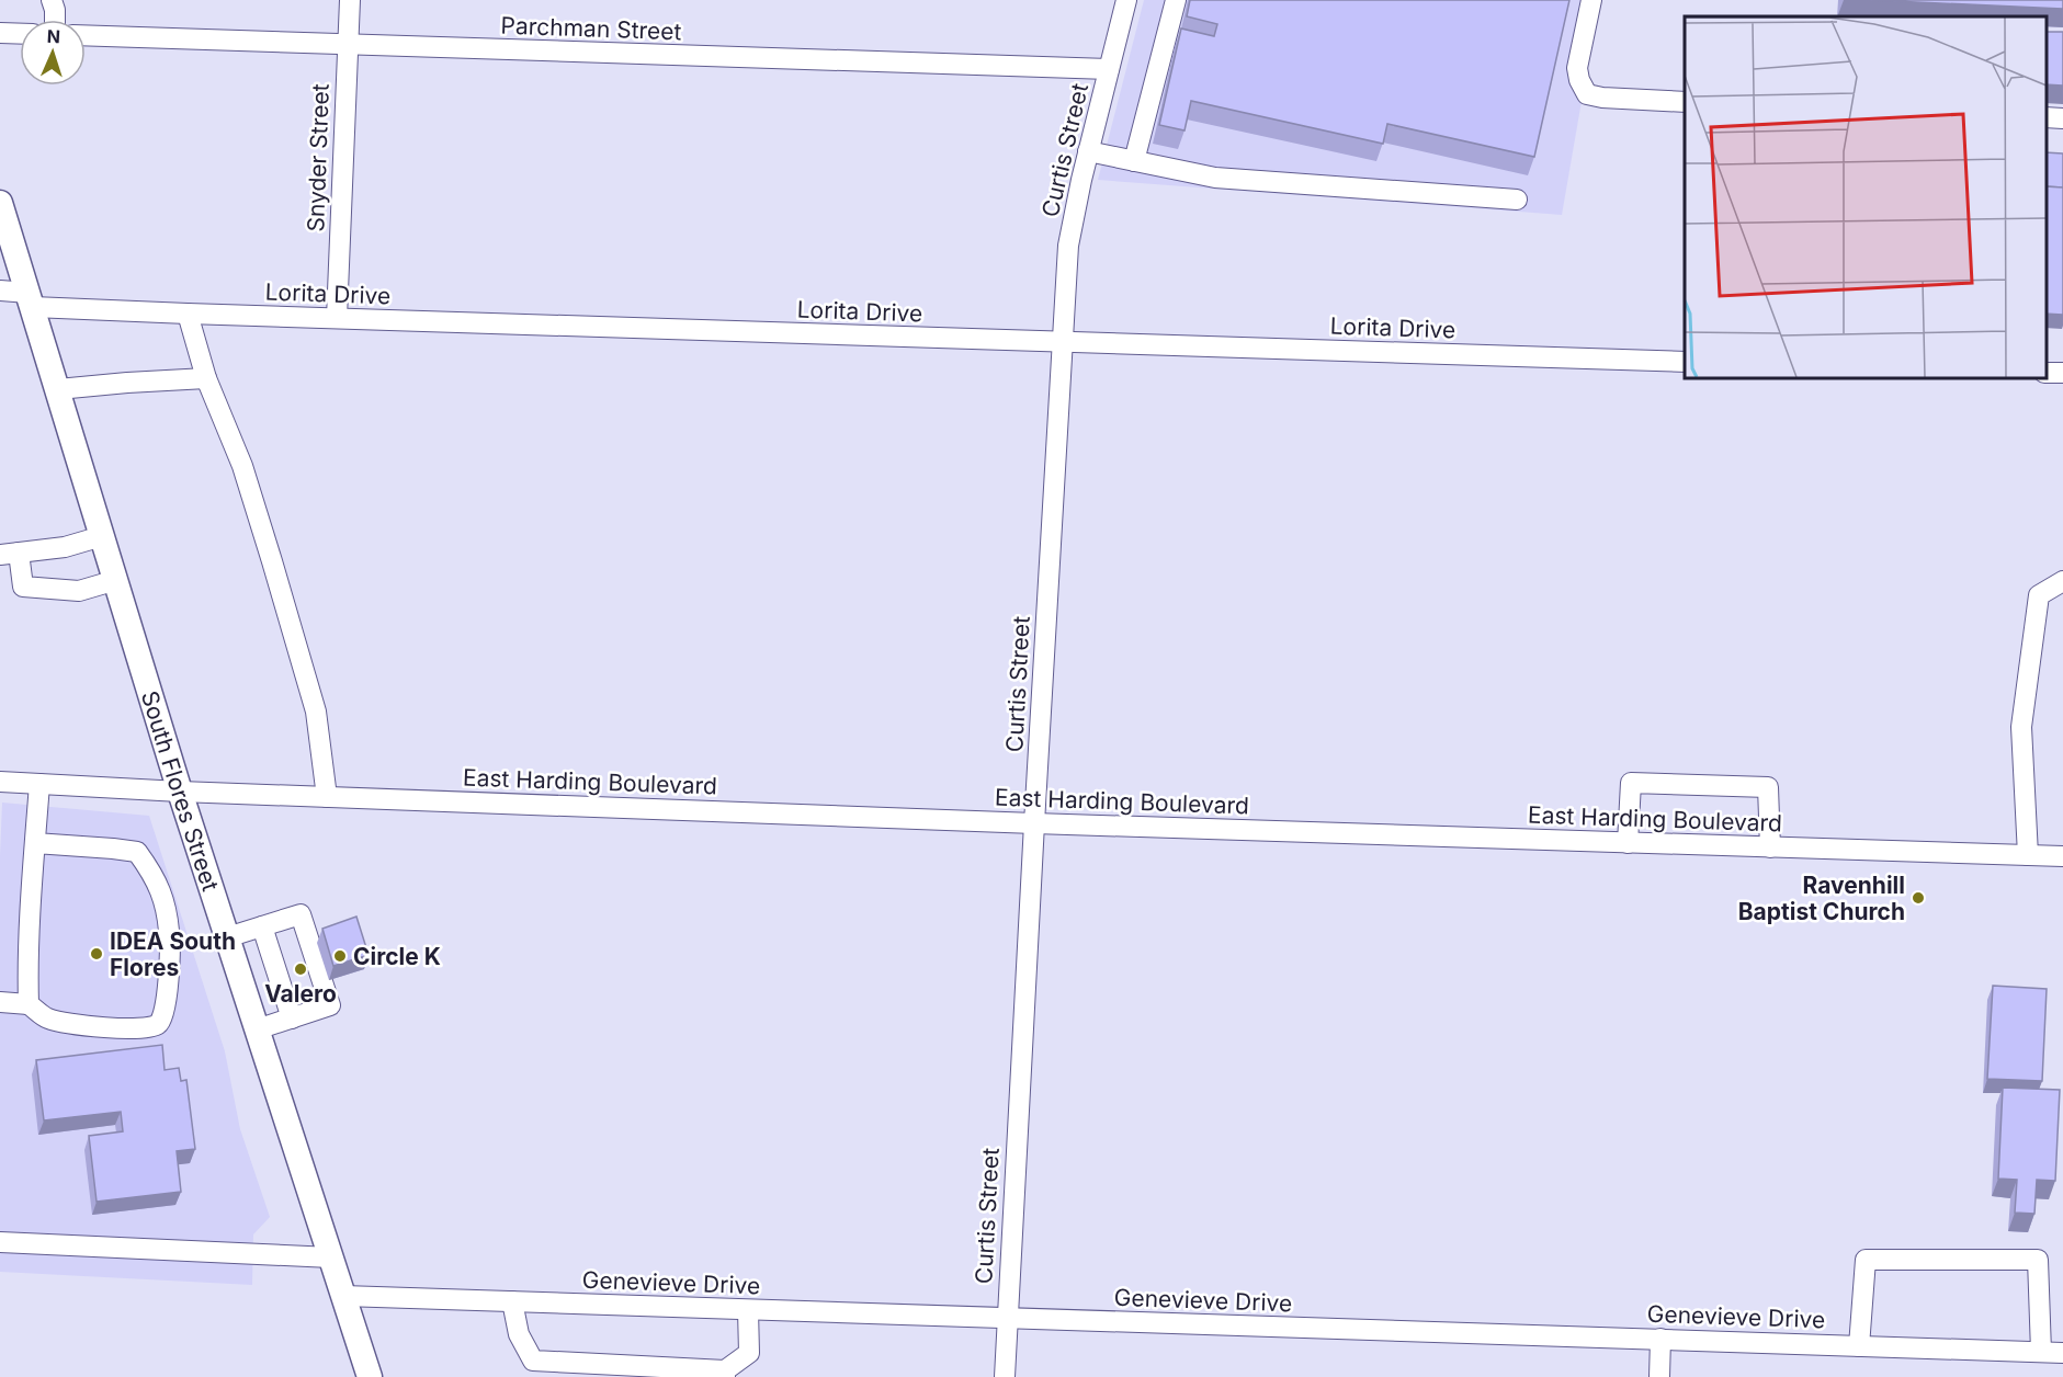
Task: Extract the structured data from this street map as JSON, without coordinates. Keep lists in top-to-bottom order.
{
  "streets": {
    "main road": ["South Flores Street"],
    "street": [
      "Parchman Street",
      "Curtis Street",
      "Snyder Street",
      "Lorita Drive",
      "East Harding Boulevard",
      "Genevieve Drive"
    ]
  },
  "crossings": [
    ["Parchman Street", "Curtis Street"],
    ["Parchman Street", "Snyder Street"],
    ["Curtis Street", "Lorita Drive"],
    ["Curtis Street", "East Harding Boulevard"],
    ["Curtis Street", "Genevieve Drive"],
    ["Snyder Street", "Lorita Drive"],
    ["Lorita Drive", "South Flores Street"],
    ["East Harding Boulevard", "South Flores Street"],
    ["South Flores Street", "Genevieve Drive"]
  ],
  "places": [
    "Ravenhill Baptist Church",
    "IDEA South Flores",
    "Circle K",
    "Valero"
  ],
  "north": "top"
}
